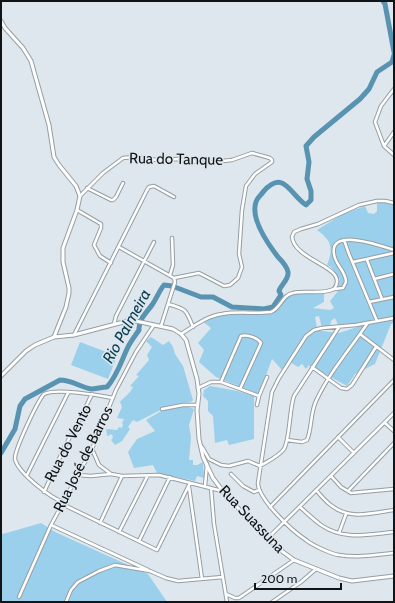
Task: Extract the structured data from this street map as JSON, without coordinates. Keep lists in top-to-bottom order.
{
  "streets": {
    "street": [
      "Rua do Tanque",
      "Rua do Vento",
      "Rua José de Barros",
      "Rua Suassuna"
    ]
  },
  "crossings": [
    ["Rua do Vento", "Rua José de Barros"],
    ["Rua do Vento", "Rua Suassuna"]
  ],
  "water": ["Rio Palmeira"],
  "scale_bar": "200 m"
}
